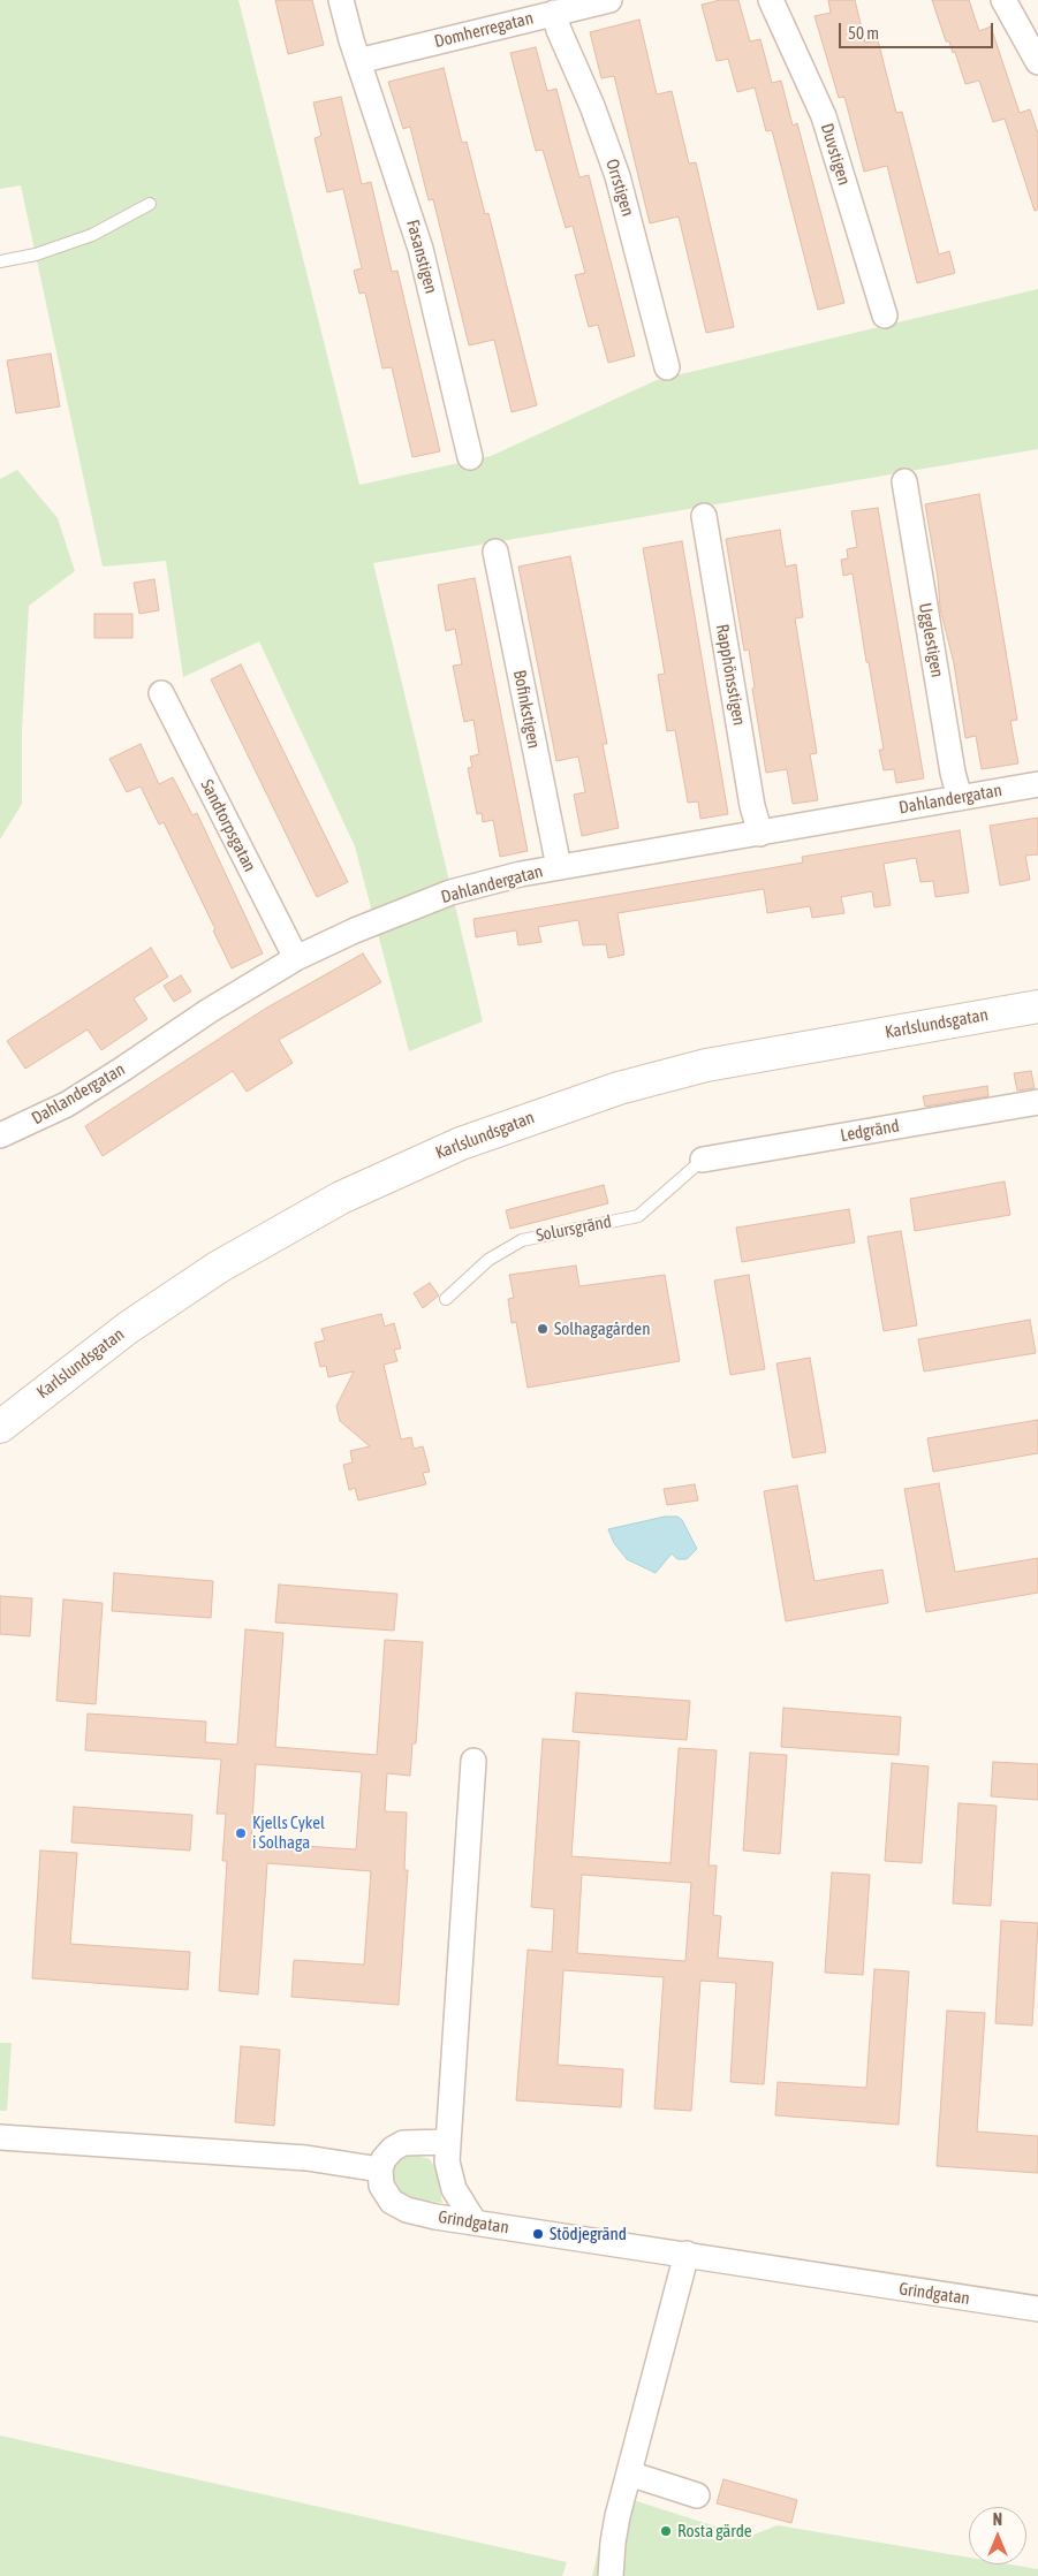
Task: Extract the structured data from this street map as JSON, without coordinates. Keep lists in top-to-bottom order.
{
  "streets": {
    "main road": ["Karlslundsgatan"],
    "street": [
      "Domherregatan",
      "Duvstigen",
      "Orrstigen",
      "Fasanstigen",
      "Ugglestigen",
      "Rapphönsstigen",
      "Bofinkstigen",
      "Dahlandergatan",
      "Sandtorpsgatan",
      "Ledgränd",
      "Grindgatan"
    ],
    "lane": ["Solursgränd"]
  },
  "crossings": [
    ["Domherregatan", "Orrstigen"],
    ["Domherregatan", "Fasanstigen"],
    ["Ugglestigen", "Dahlandergatan"],
    ["Rapphönsstigen", "Dahlandergatan"],
    ["Bofinkstigen", "Dahlandergatan"],
    ["Dahlandergatan", "Sandtorpsgatan"],
    ["Ledgränd", "Solursgränd"]
  ],
  "places": [
    "Solhagagården",
    "Kjells Cykel i Solhaga",
    "Stödjegränd",
    "Rosta gärde"
  ],
  "scale_bar": "50 m",
  "north": "top"
}
